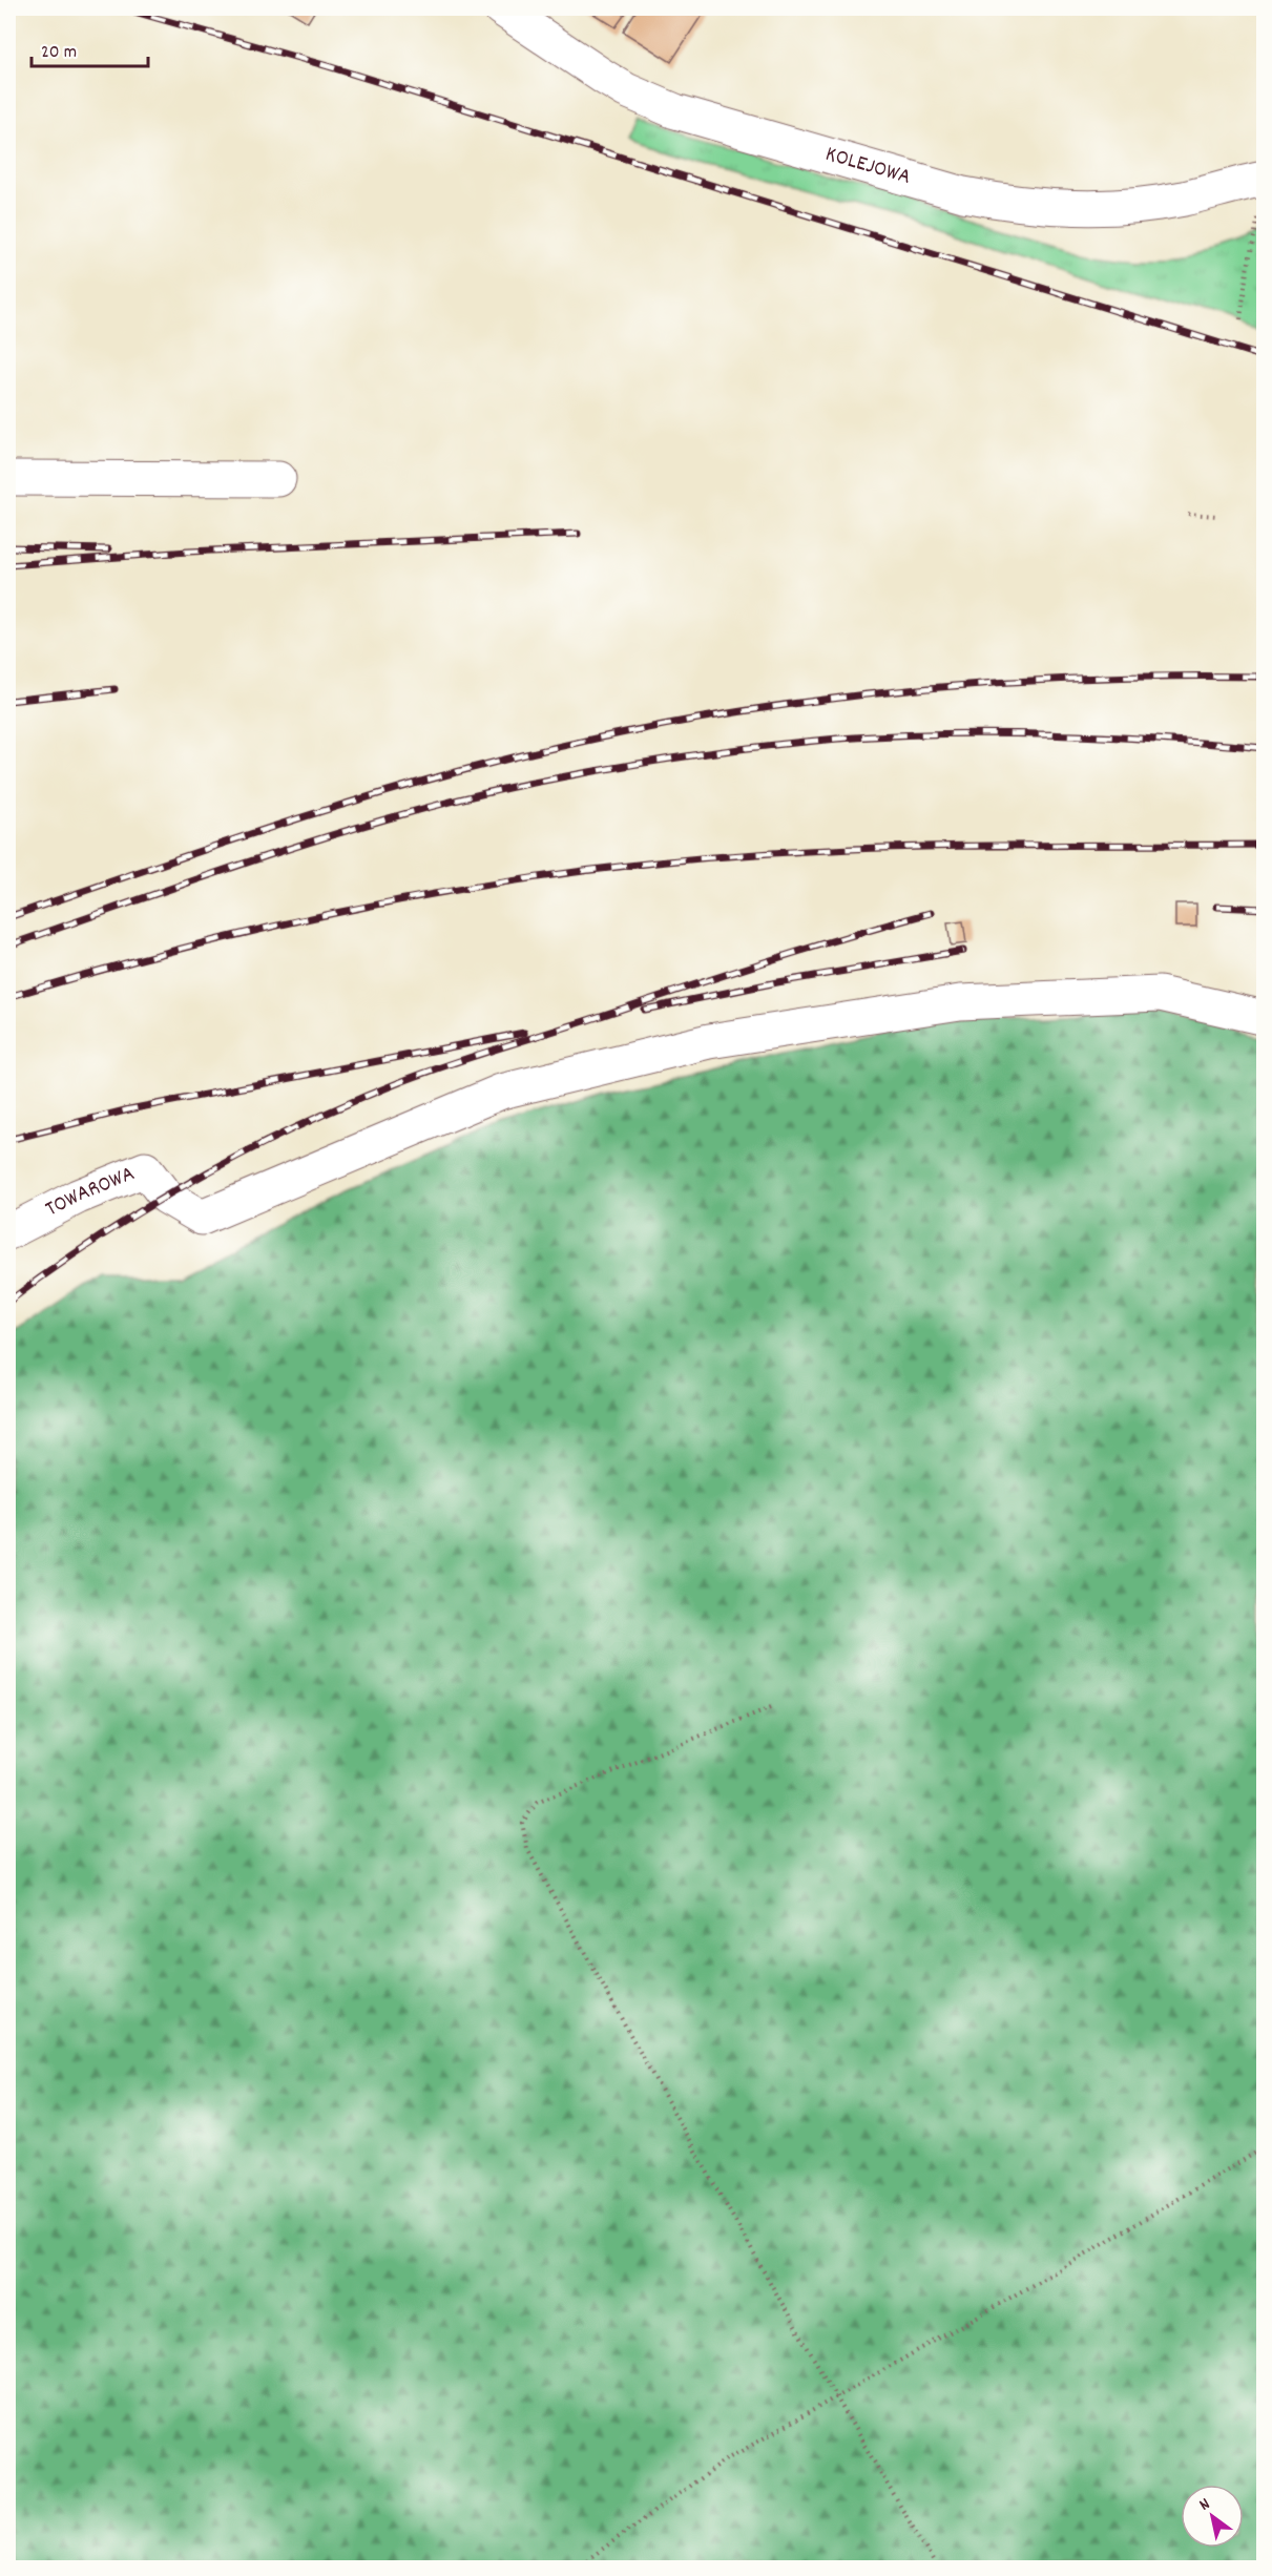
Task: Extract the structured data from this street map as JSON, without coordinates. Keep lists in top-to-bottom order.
{
  "streets": {
    "street": ["KOLEJOWA", "TOWAROWA"]
  },
  "scale_bar": "20 m",
  "north": "top left"
}
